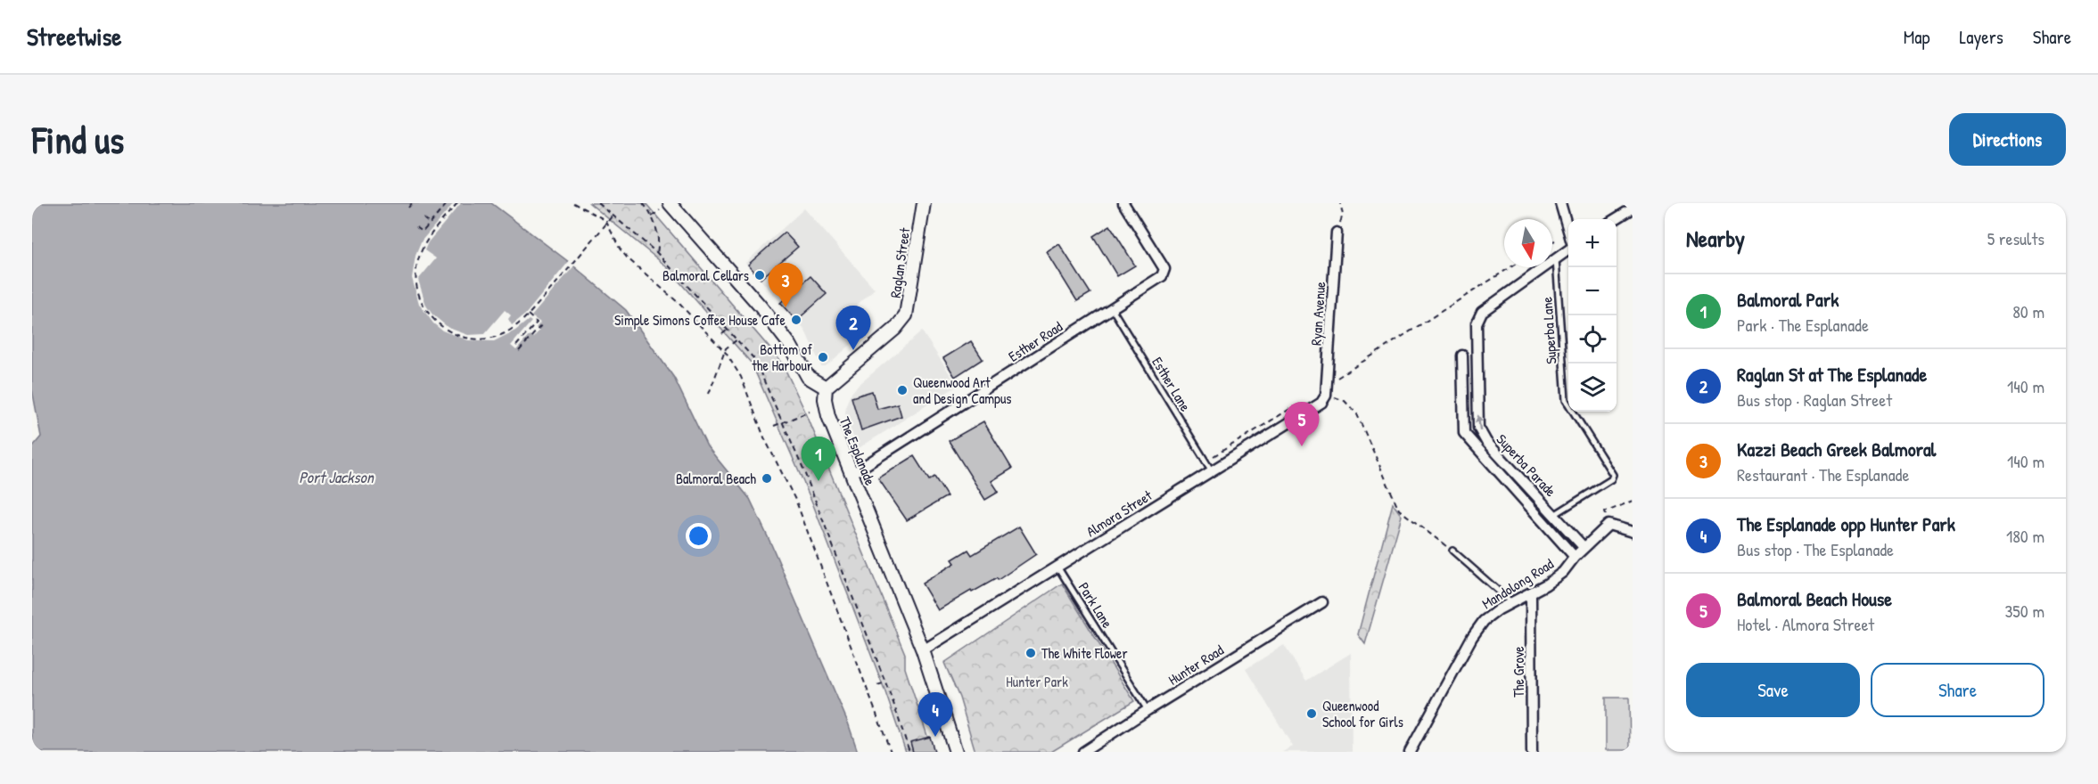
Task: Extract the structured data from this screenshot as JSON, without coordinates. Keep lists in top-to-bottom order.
{
  "streets": {
    "street": [
      "Raglan Street",
      "Ryan Avenue",
      "Esther Road",
      "The Esplanade",
      "Superba Parade",
      "Almora Street",
      "Mandolong Road",
      "Hunter Road",
      "The Grove"
    ],
    "lane": ["Superba Lane", "Esther Lane", "Park Lane"]
  },
  "crossings": [
    ["Raglan Street", "The Esplanade"],
    ["Ryan Avenue", "Almora Street"],
    ["Superba Lane", "Superba Parade"],
    ["Esther Road", "Esther Lane"],
    ["Esther Road", "The Esplanade"],
    ["Esther Lane", "Almora Street"],
    ["The Esplanade", "Almora Street"],
    ["Superba Parade", "Mandolong Road"],
    ["Almora Street", "Park Lane"],
    ["Mandolong Road", "The Grove"],
    ["Park Lane", "Hunter Road"]
  ],
  "water": ["Port Jackson"],
  "parks": ["Hunter Park"],
  "places": [
    "Balmoral Cellars",
    "Simple Simons Coffee House Cafe",
    "Bottom of the Harbour",
    "Queenwood Art and Design Campus",
    "Balmoral Beach",
    "The White Flower",
    "Queenwood School for Girls"
  ],
  "north": "bottom",
  "page": {
    "header": "Streetwise",
    "nav": ["Map", "Layers", "Share"],
    "buttons": [
      "Directions",
      ["Save", "Share"]
    ],
    "title": "Find us",
    "heading": ["Nearby", "5 results"],
    "map_buttons": ["+", "−"],
    "pins": [
      "3",
      "2",
      "5",
      "1",
      "4"
    ],
    "list": [
      {
        "mark": "1",
        "name": "Balmoral Park",
        "note": "Park · The Esplanade",
        "value": "80 m"
      },
      {
        "mark": "2",
        "name": "Raglan St at The Esplanade",
        "note": "Bus stop · Raglan Street",
        "value": "140 m"
      },
      {
        "mark": "3",
        "name": "Kazzi Beach Greek Balmoral",
        "note": "Restaurant · The Esplanade",
        "value": "140 m"
      },
      {
        "mark": "4",
        "name": "The Esplanade opp Hunter Park",
        "note": "Bus stop · The Esplanade",
        "value": "180 m"
      },
      {
        "mark": "5",
        "name": "Balmoral Beach House",
        "note": "Hotel · Almora Street",
        "value": "350 m"
      }
    ]
  }
}
